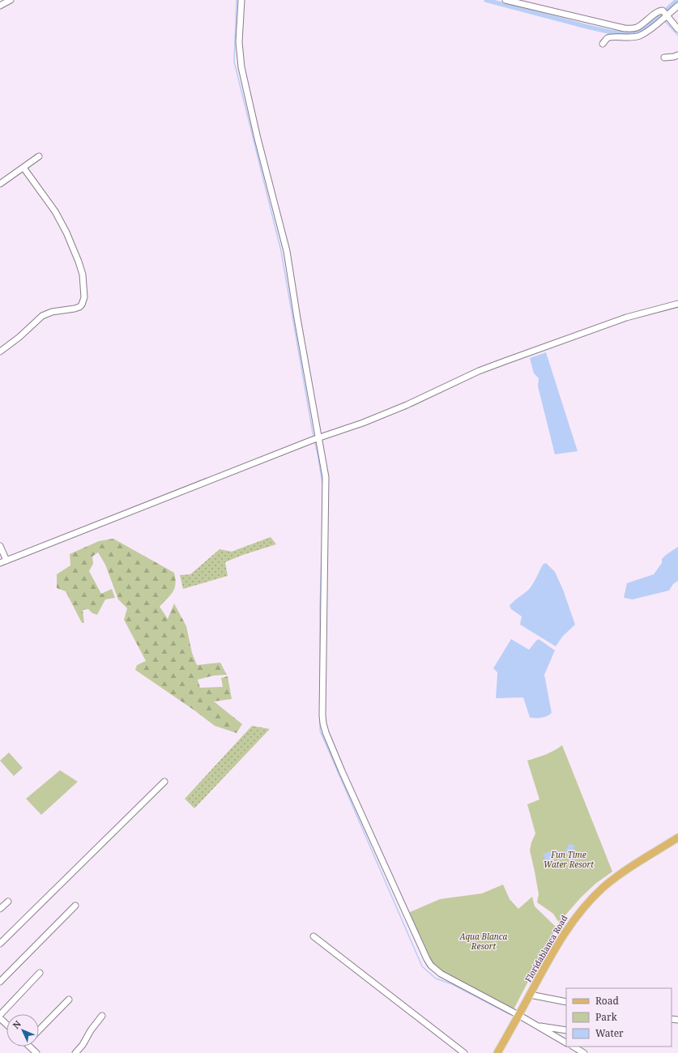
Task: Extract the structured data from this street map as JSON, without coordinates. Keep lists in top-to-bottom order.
{
  "streets": {
    "main road": ["Floridablanca Road"]
  },
  "parks": ["Fun Time Water Resort", "Aqua Blanca Resort"],
  "legend": ["Road", "Park", "Water"],
  "north": "top left"
}
